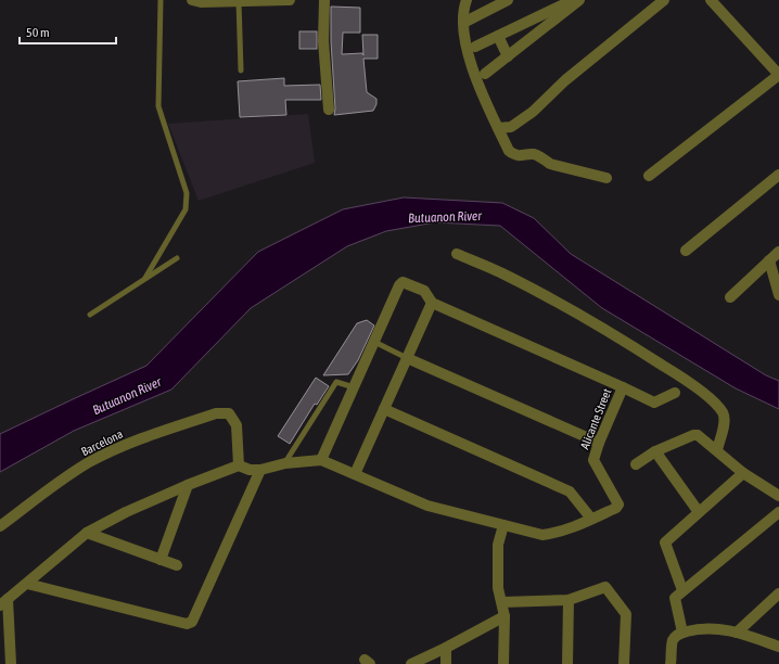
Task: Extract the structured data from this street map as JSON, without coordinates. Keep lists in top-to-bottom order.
{
  "streets": {
    "street": ["Alicante Street", "Barcelona"]
  },
  "water": ["Butuanon River"],
  "scale_bar": "50 m"
}
